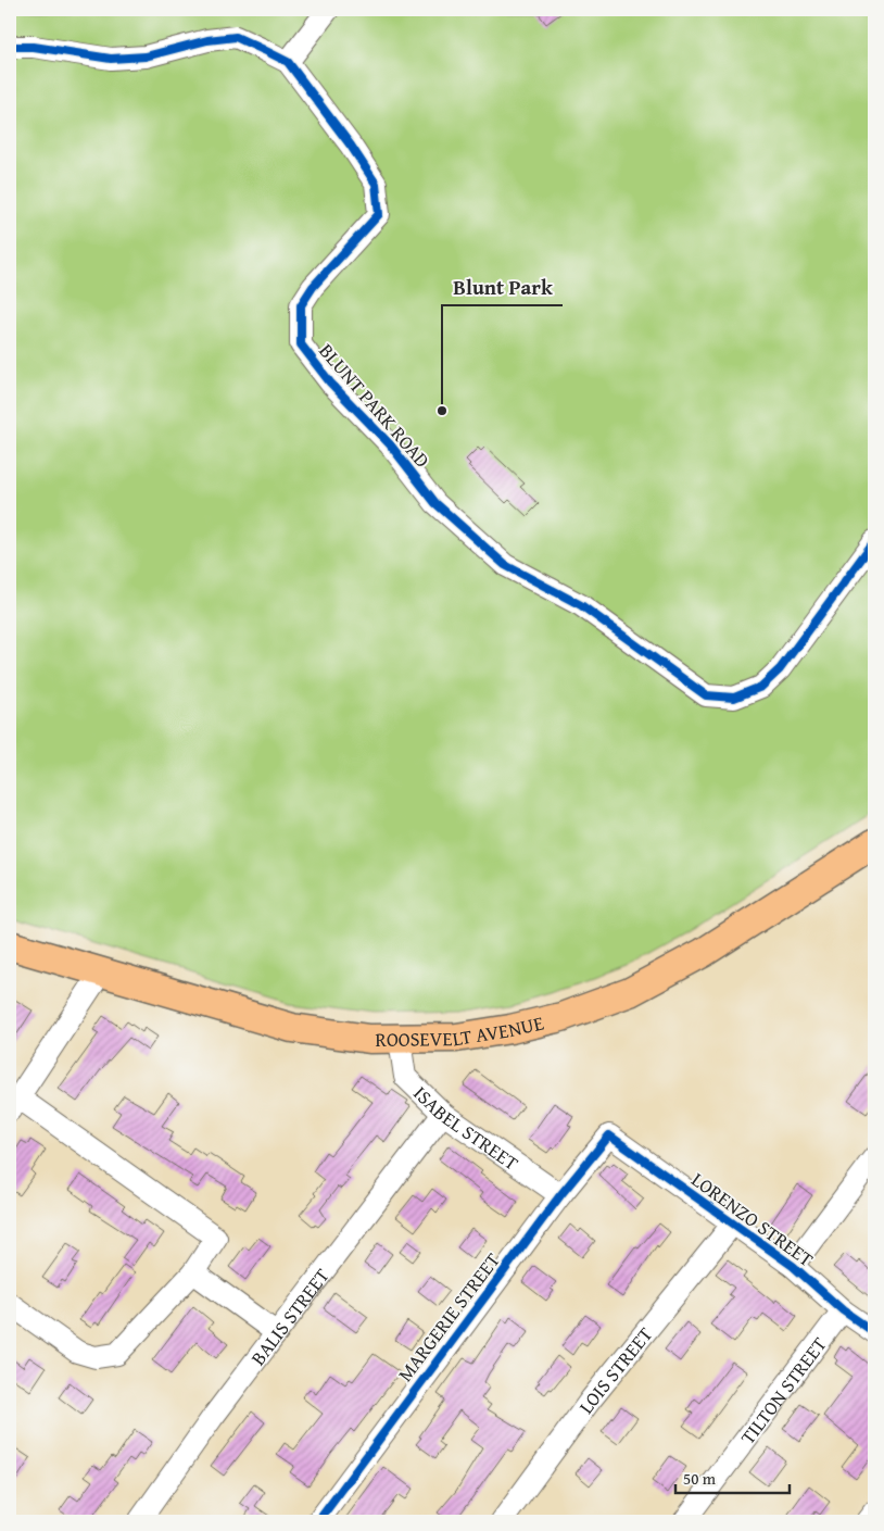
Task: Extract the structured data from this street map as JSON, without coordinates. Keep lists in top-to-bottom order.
{
  "streets": {
    "main road": ["ROOSEVELT AVENUE"],
    "street": [
      "BLUNT PARK ROAD",
      "ISABEL STREET",
      "LORENZO STREET",
      "BALIS STREET",
      "MARGERIE STREET",
      "LOIS STREET",
      "TILTON STREET"
    ]
  },
  "crossings": [
    ["ROOSEVELT AVENUE", "ISABEL STREET"],
    ["ISABEL STREET", "BALIS STREET"],
    ["ISABEL STREET", "MARGERIE STREET"],
    ["LORENZO STREET", "MARGERIE STREET"],
    ["LORENZO STREET", "LOIS STREET"],
    ["LORENZO STREET", "TILTON STREET"]
  ],
  "places": ["Blunt Park"],
  "scale_bar": "50 m"
}
